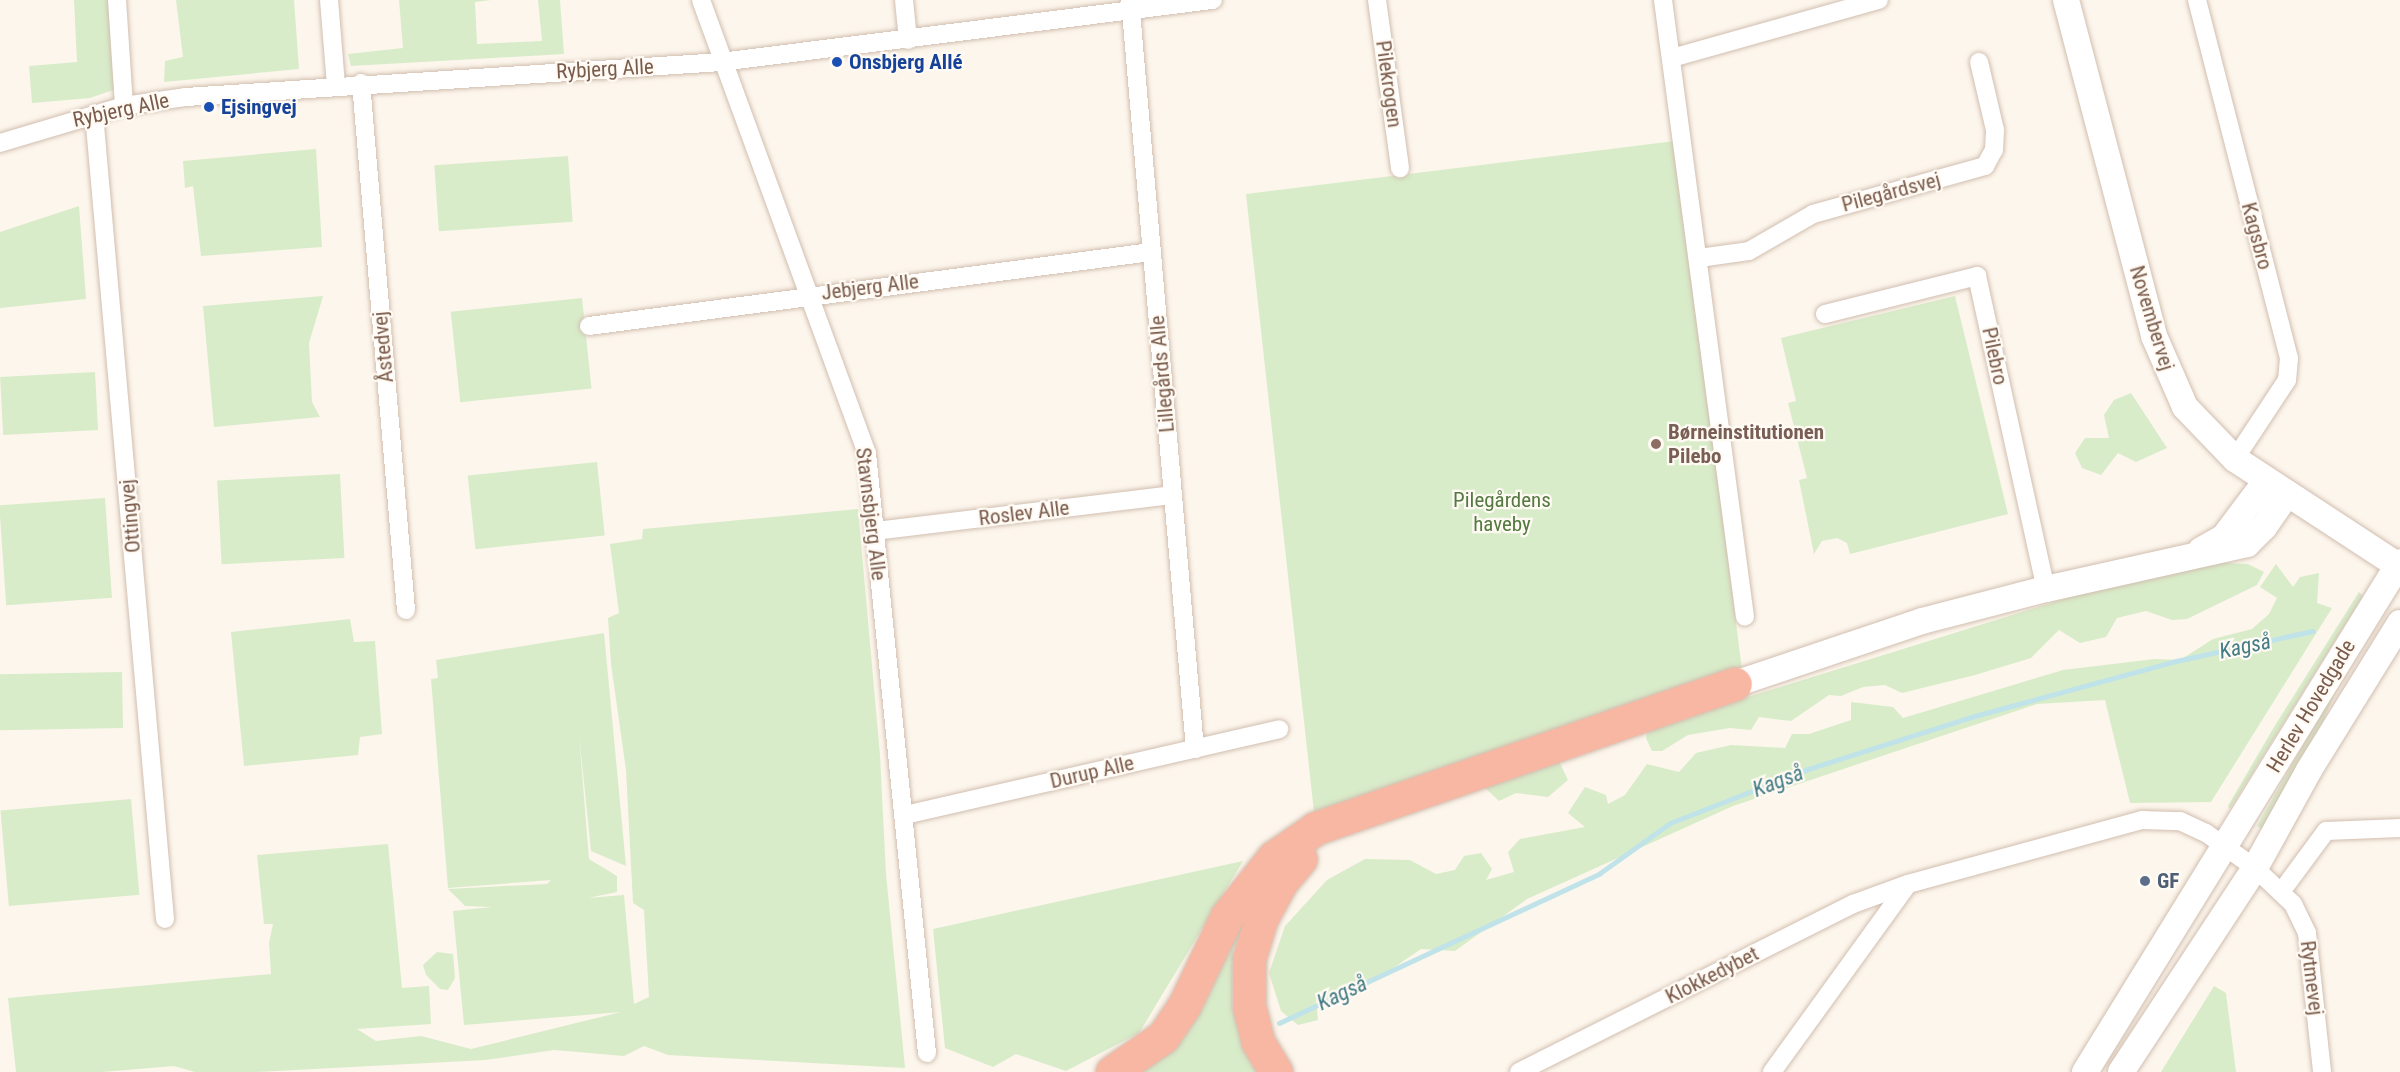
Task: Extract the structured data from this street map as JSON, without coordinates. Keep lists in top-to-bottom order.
{
  "streets": {
    "street": [
      "Rybjerg Alle",
      "Pilekrogen",
      "Pilegårdsvej",
      "Kagsbro",
      "Jebjerg Alle",
      "Novembervej",
      "Åstedvej",
      "Pilebro",
      "Lillegårds Alle",
      "Roslev Alle",
      "Stavnsbjerg Alle",
      "Ottingvej",
      "Herlev Hovedgade",
      "Durup Alle",
      "Klokkedybet",
      "Rytmevej"
    ]
  },
  "crossings": [
    ["Rybjerg Alle", "Åstedvej"],
    ["Rybjerg Alle", "Lillegårds Alle"],
    ["Rybjerg Alle", "Stavnsbjerg Alle"],
    ["Rybjerg Alle", "Ottingvej"],
    ["Kagsbro", "Novembervej"],
    ["Jebjerg Alle", "Lillegårds Alle"],
    ["Jebjerg Alle", "Stavnsbjerg Alle"],
    ["Novembervej", "Herlev Hovedgade"],
    ["Lillegårds Alle", "Roslev Alle"],
    ["Lillegårds Alle", "Durup Alle"],
    ["Roslev Alle", "Stavnsbjerg Alle"],
    ["Stavnsbjerg Alle", "Durup Alle"],
    ["Herlev Hovedgade", "Klokkedybet"],
    ["Herlev Hovedgade", "Rytmevej"]
  ],
  "water": ["Kagså"],
  "parks": ["Pilegårdens haveby"],
  "places": [
    "Onsbjerg Allé",
    "Ejsingvej",
    "Børneinstitutionen Pilebo",
    "GF"
  ]
}
